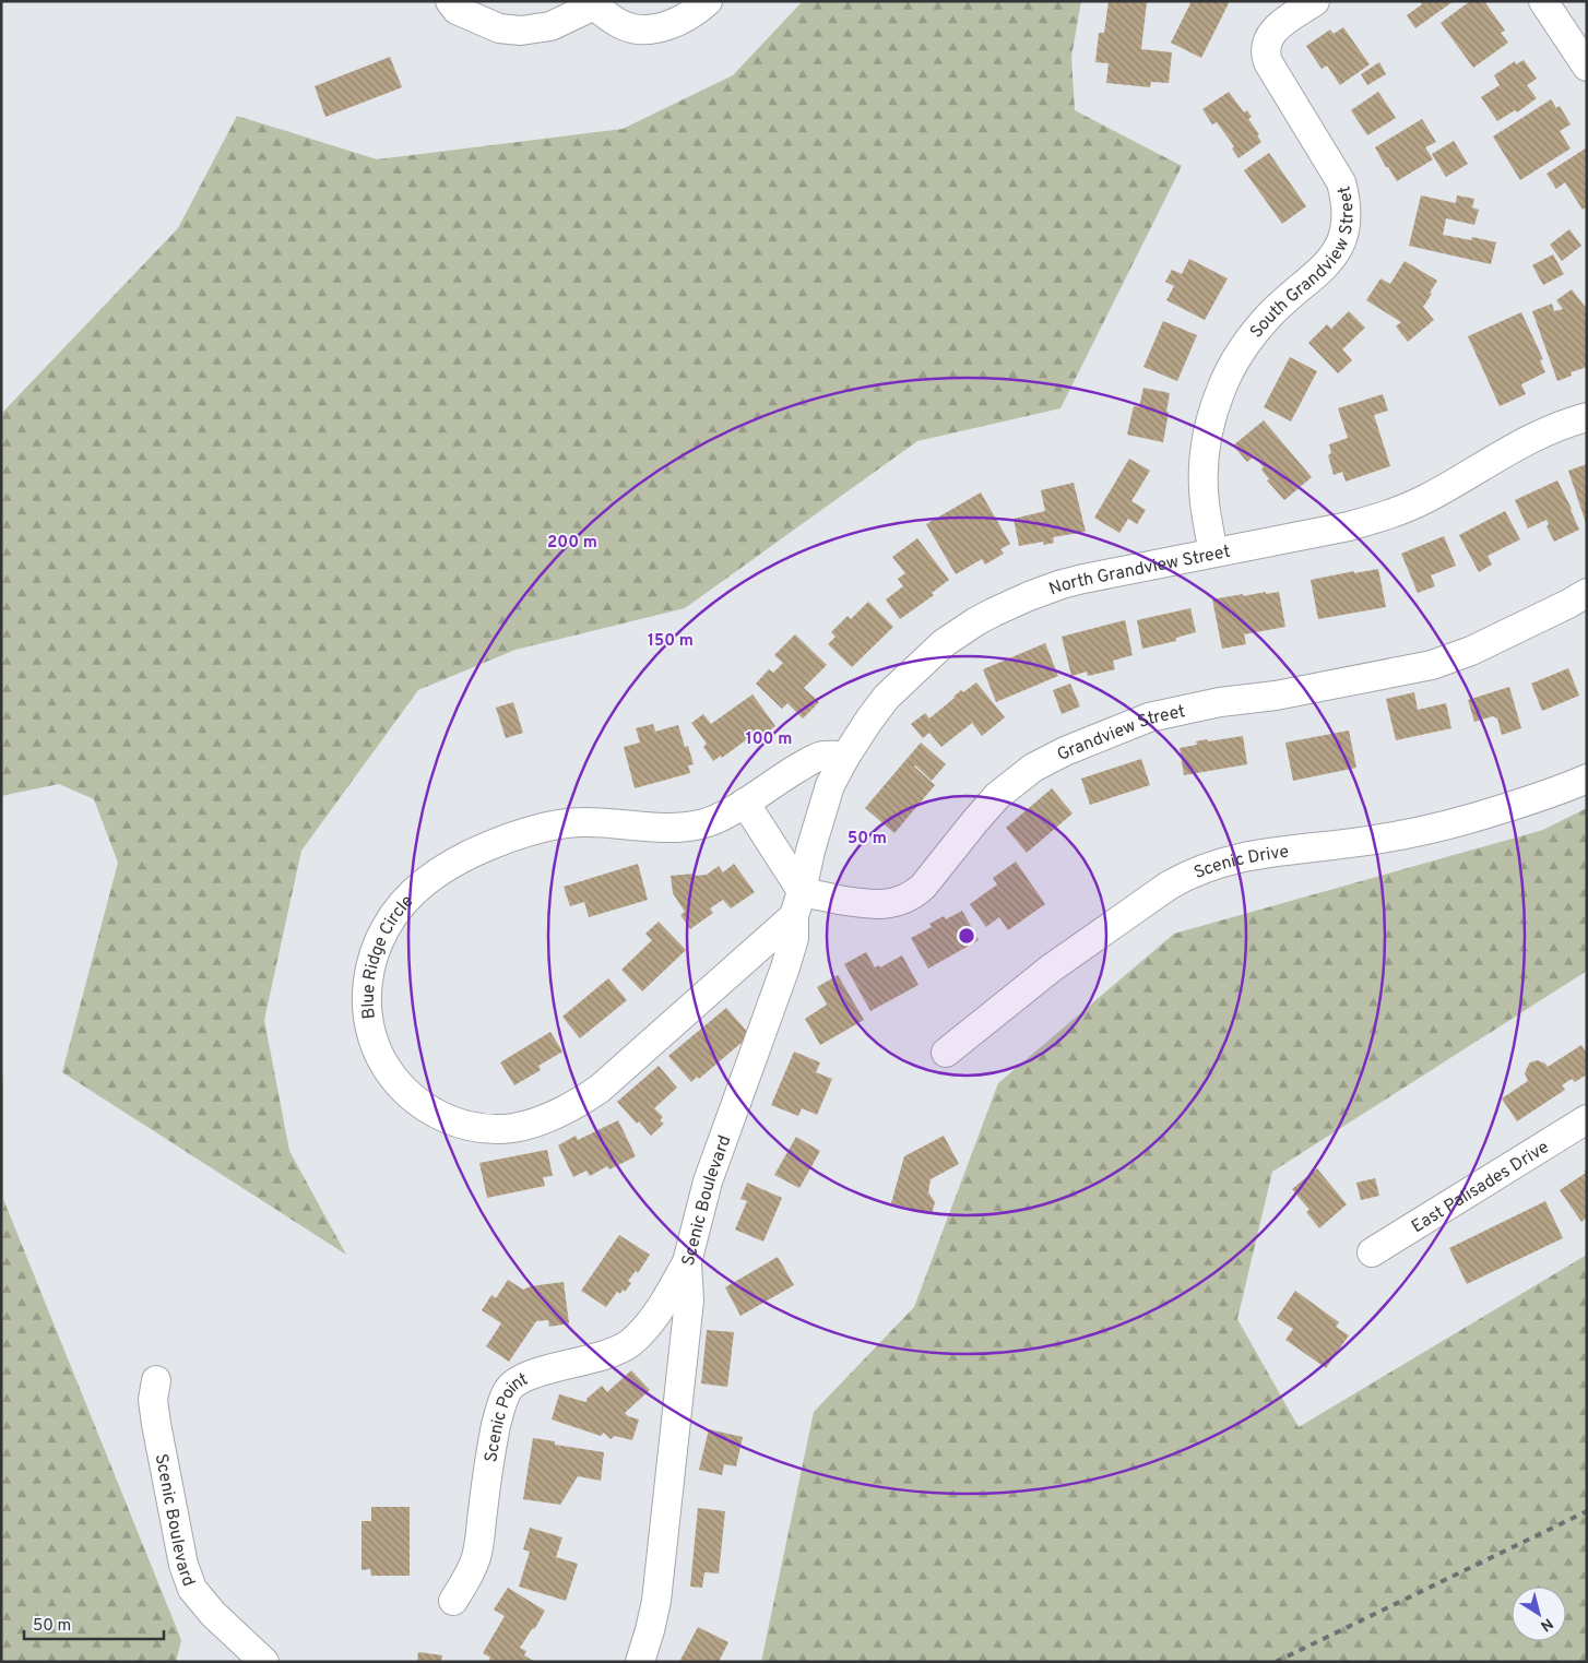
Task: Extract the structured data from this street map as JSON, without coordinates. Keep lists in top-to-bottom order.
{
  "streets": {
    "street": [
      "South Grandview Street",
      "North Grandview Street",
      "Grandview Street",
      "Scenic Drive",
      "Blue Ridge Circle",
      "East Palisades Drive",
      "Scenic Boulevard",
      "Scenic Point"
    ]
  },
  "crossings": [
    ["South Grandview Street", "North Grandview Street"],
    ["North Grandview Street", "Scenic Boulevard"],
    ["Grandview Street", "Blue Ridge Circle"],
    ["Grandview Street", "Scenic Boulevard"],
    ["Blue Ridge Circle", "Scenic Boulevard"],
    ["Scenic Boulevard", "Scenic Point"]
  ],
  "scale_bar": "50 m",
  "north": "bottom right",
  "rings": [
    "200 m",
    "150 m",
    "100 m",
    "50 m"
  ]
}
